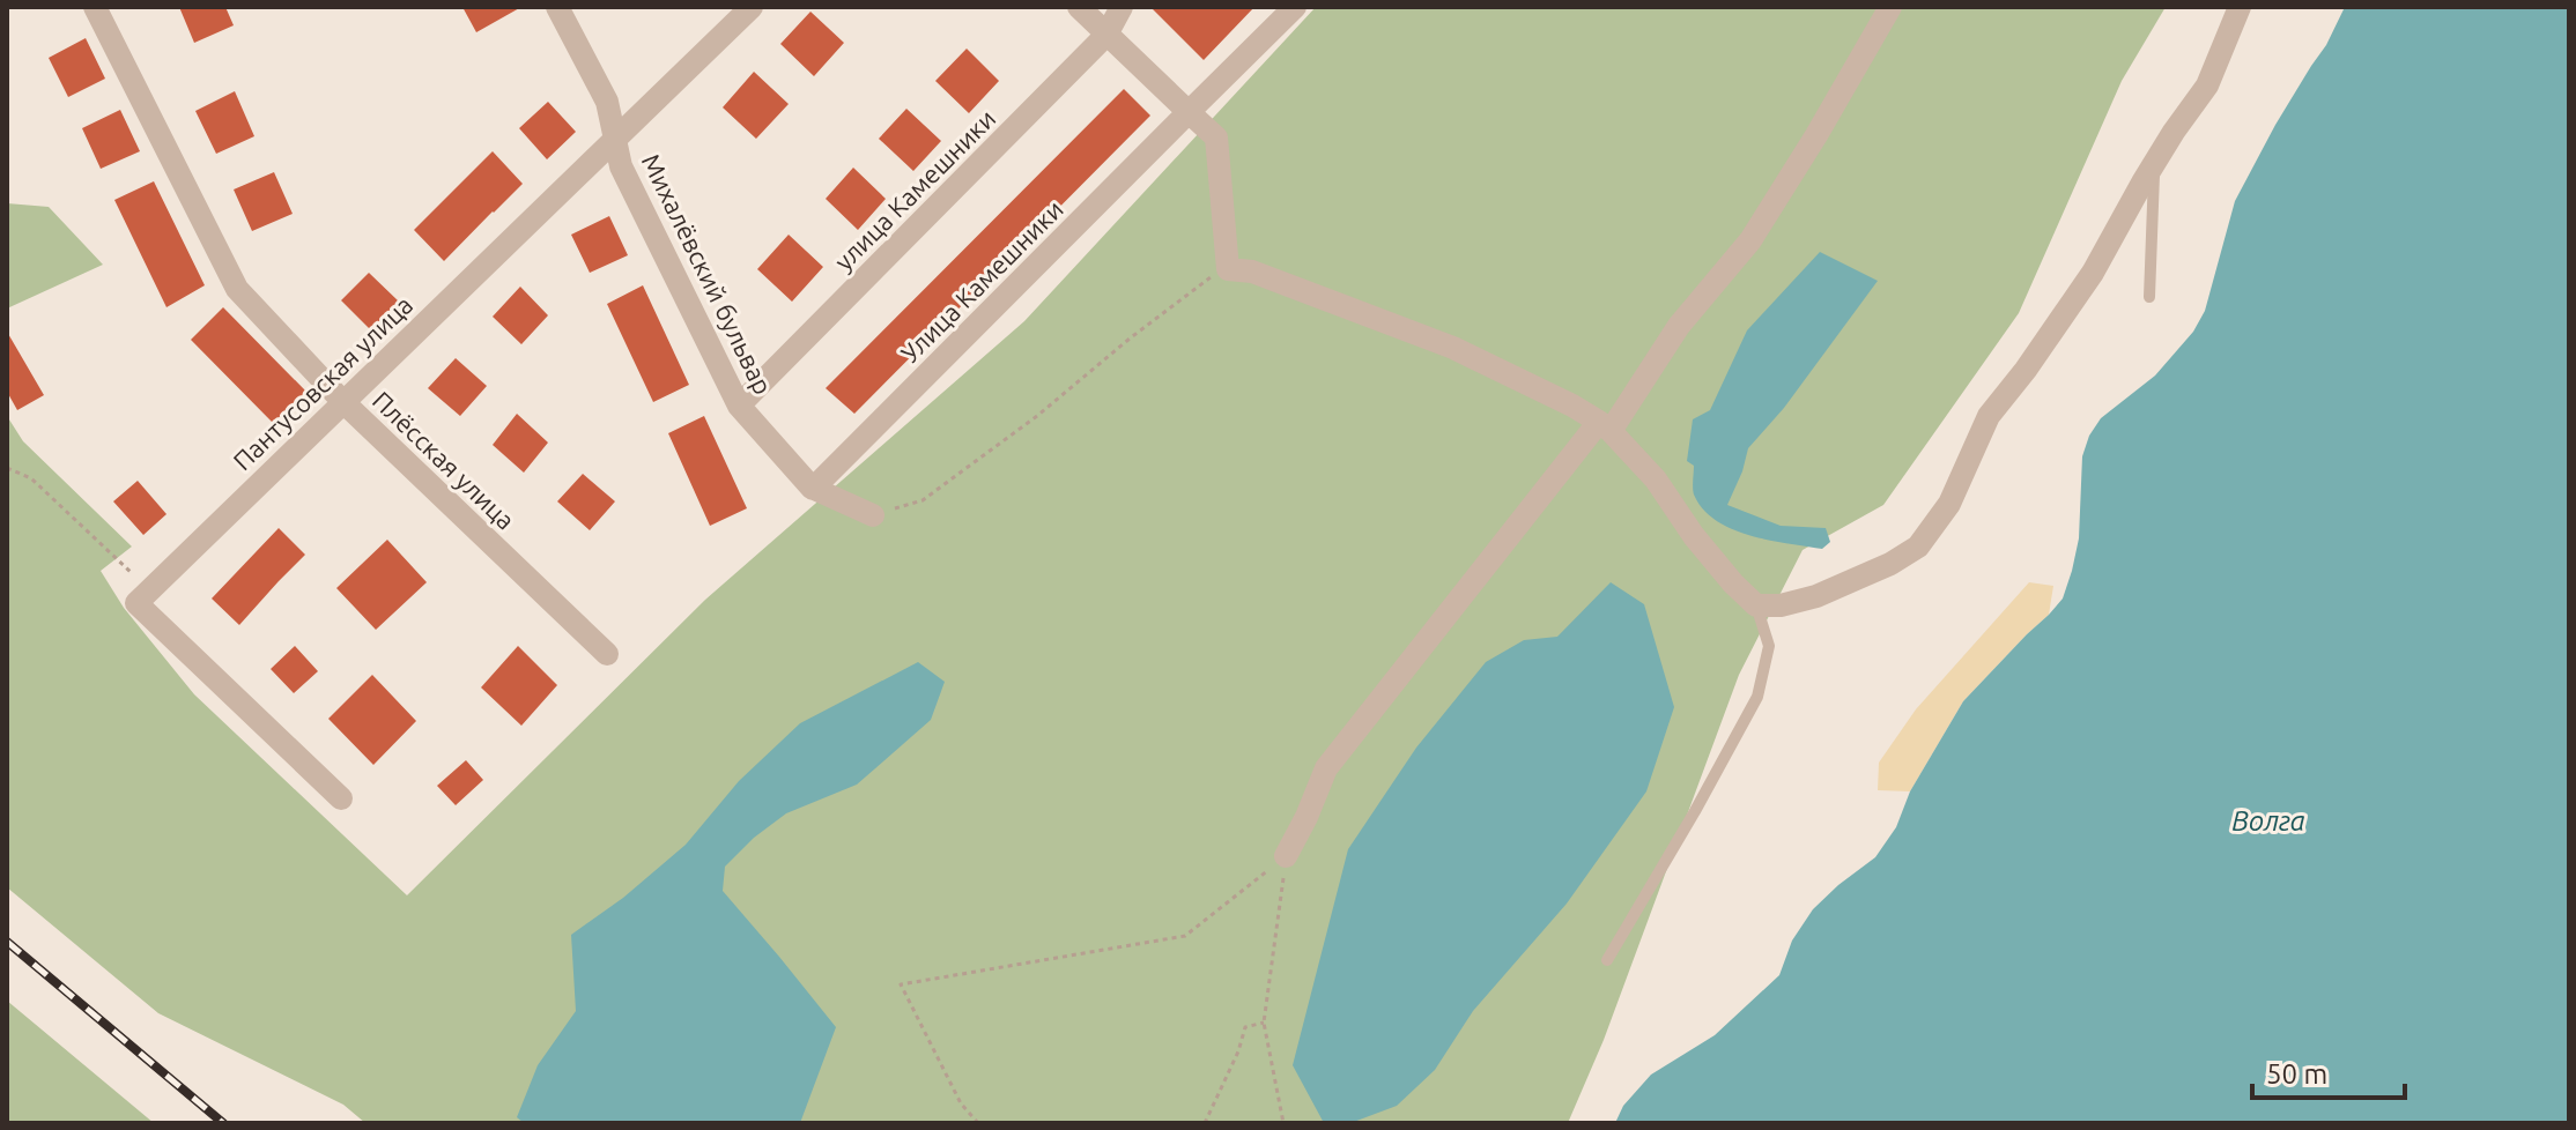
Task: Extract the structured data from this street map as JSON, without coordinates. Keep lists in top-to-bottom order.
{
  "streets": {
    "street": [
      "улица Камешники",
      "Михалёвский бульвар",
      "Улица Камешники",
      "Пантусовская улица",
      "Плёсская улица"
    ]
  },
  "crossings": [
    ["улица Камешники", "Михалёвский бульвар"],
    ["Михалёвский бульвар", "Улица Камешники"],
    ["Михалёвский бульвар", "Пантусовская улица"],
    ["Пантусовская улица", "Плёсская улица"]
  ],
  "water": ["Волга"],
  "scale_bar": "50 m"
}
